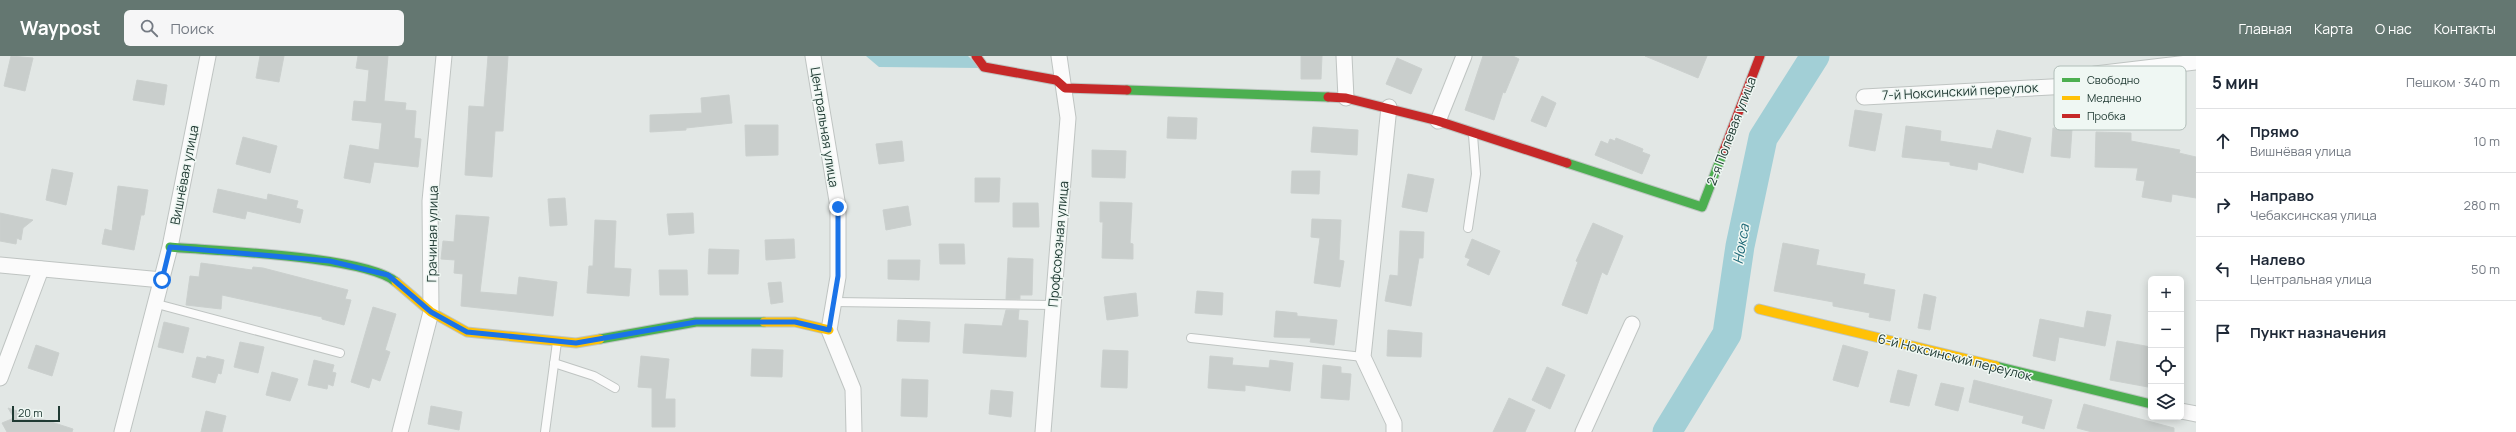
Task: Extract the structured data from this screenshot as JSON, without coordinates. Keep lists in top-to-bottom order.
{
  "streets": {
    "street": [
      "7-й Ноксинский переулок",
      "Центральная улица",
      "2-я Полевая улица",
      "Вишнёвая улица",
      "Грачиная улица",
      "Профсоюзная улица",
      "6-й Ноксинский переулок"
    ]
  },
  "water": ["Нокса"],
  "legend": ["Свободно", "Медленно", "Пробка"],
  "scale_bar": "20 m",
  "page": {
    "header": "Waypost",
    "search": "Поиск",
    "nav": [
      "Главная",
      "Карта",
      "О нас",
      "Контакты"
    ],
    "heading": ["5 мин", "Пешком · 340 m"],
    "list": [
      ["Прямо", "Вишнёвая улица", "10 m"],
      ["Направо", "Чебаксинская улица", "280 m"],
      ["Налево", "Центральная улица", "50 m"],
      "Пункт назначения"
    ],
    "map_buttons": ["+", "−"],
    "scale": "20 m"
  }
}
